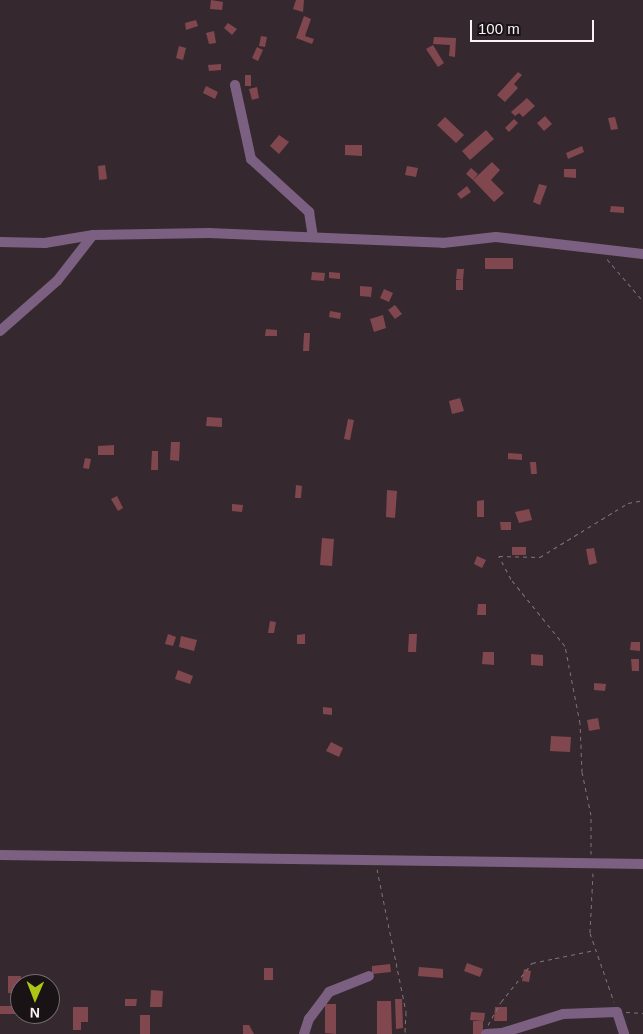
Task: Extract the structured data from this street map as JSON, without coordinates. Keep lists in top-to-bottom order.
{
  "scale_bar": "100 m",
  "north": "bottom"
}
